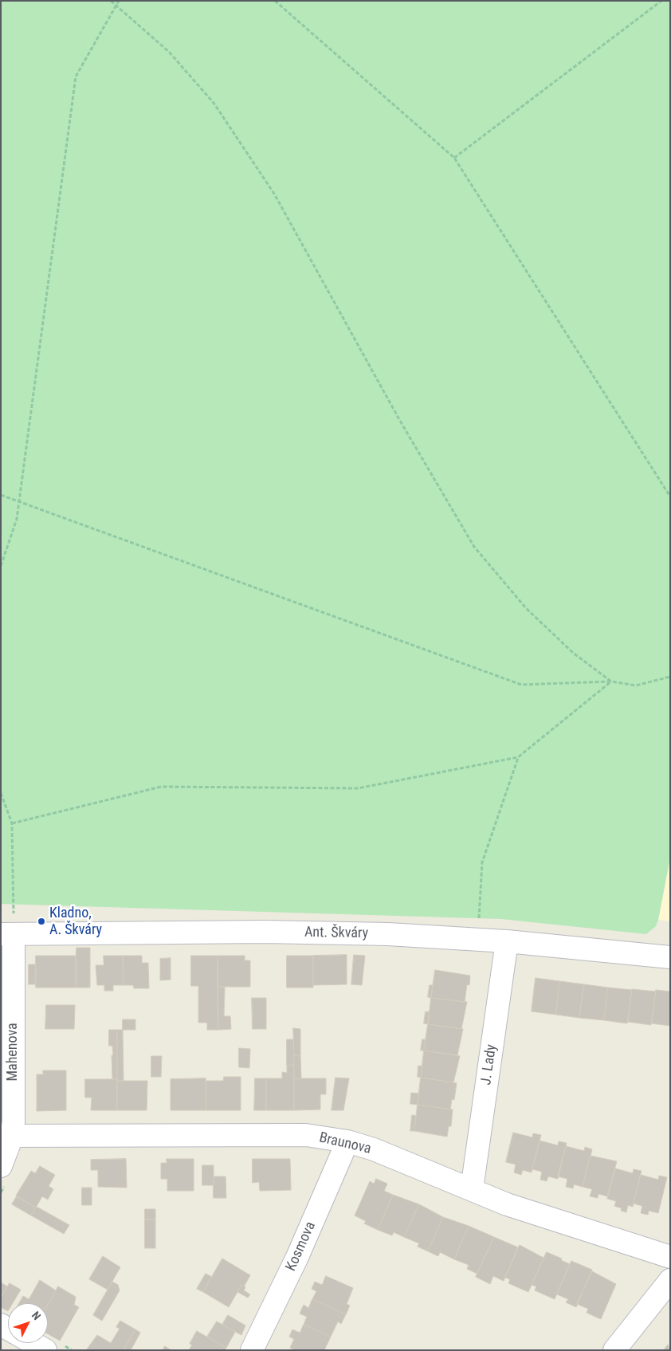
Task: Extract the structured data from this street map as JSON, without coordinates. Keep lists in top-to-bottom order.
{
  "streets": {
    "street": [
      "Ant. Škváry",
      "Mahenova",
      "J. Lady",
      "Braunova",
      "Kosmova"
    ]
  },
  "crossings": [
    ["Ant. Škváry", "Mahenova"],
    ["Ant. Škváry", "J. Lady"],
    ["Mahenova", "Braunova"],
    ["J. Lady", "Braunova"],
    ["Braunova", "Kosmova"]
  ],
  "places": ["Kladno, A. Škváry"],
  "north": "top right"
}
